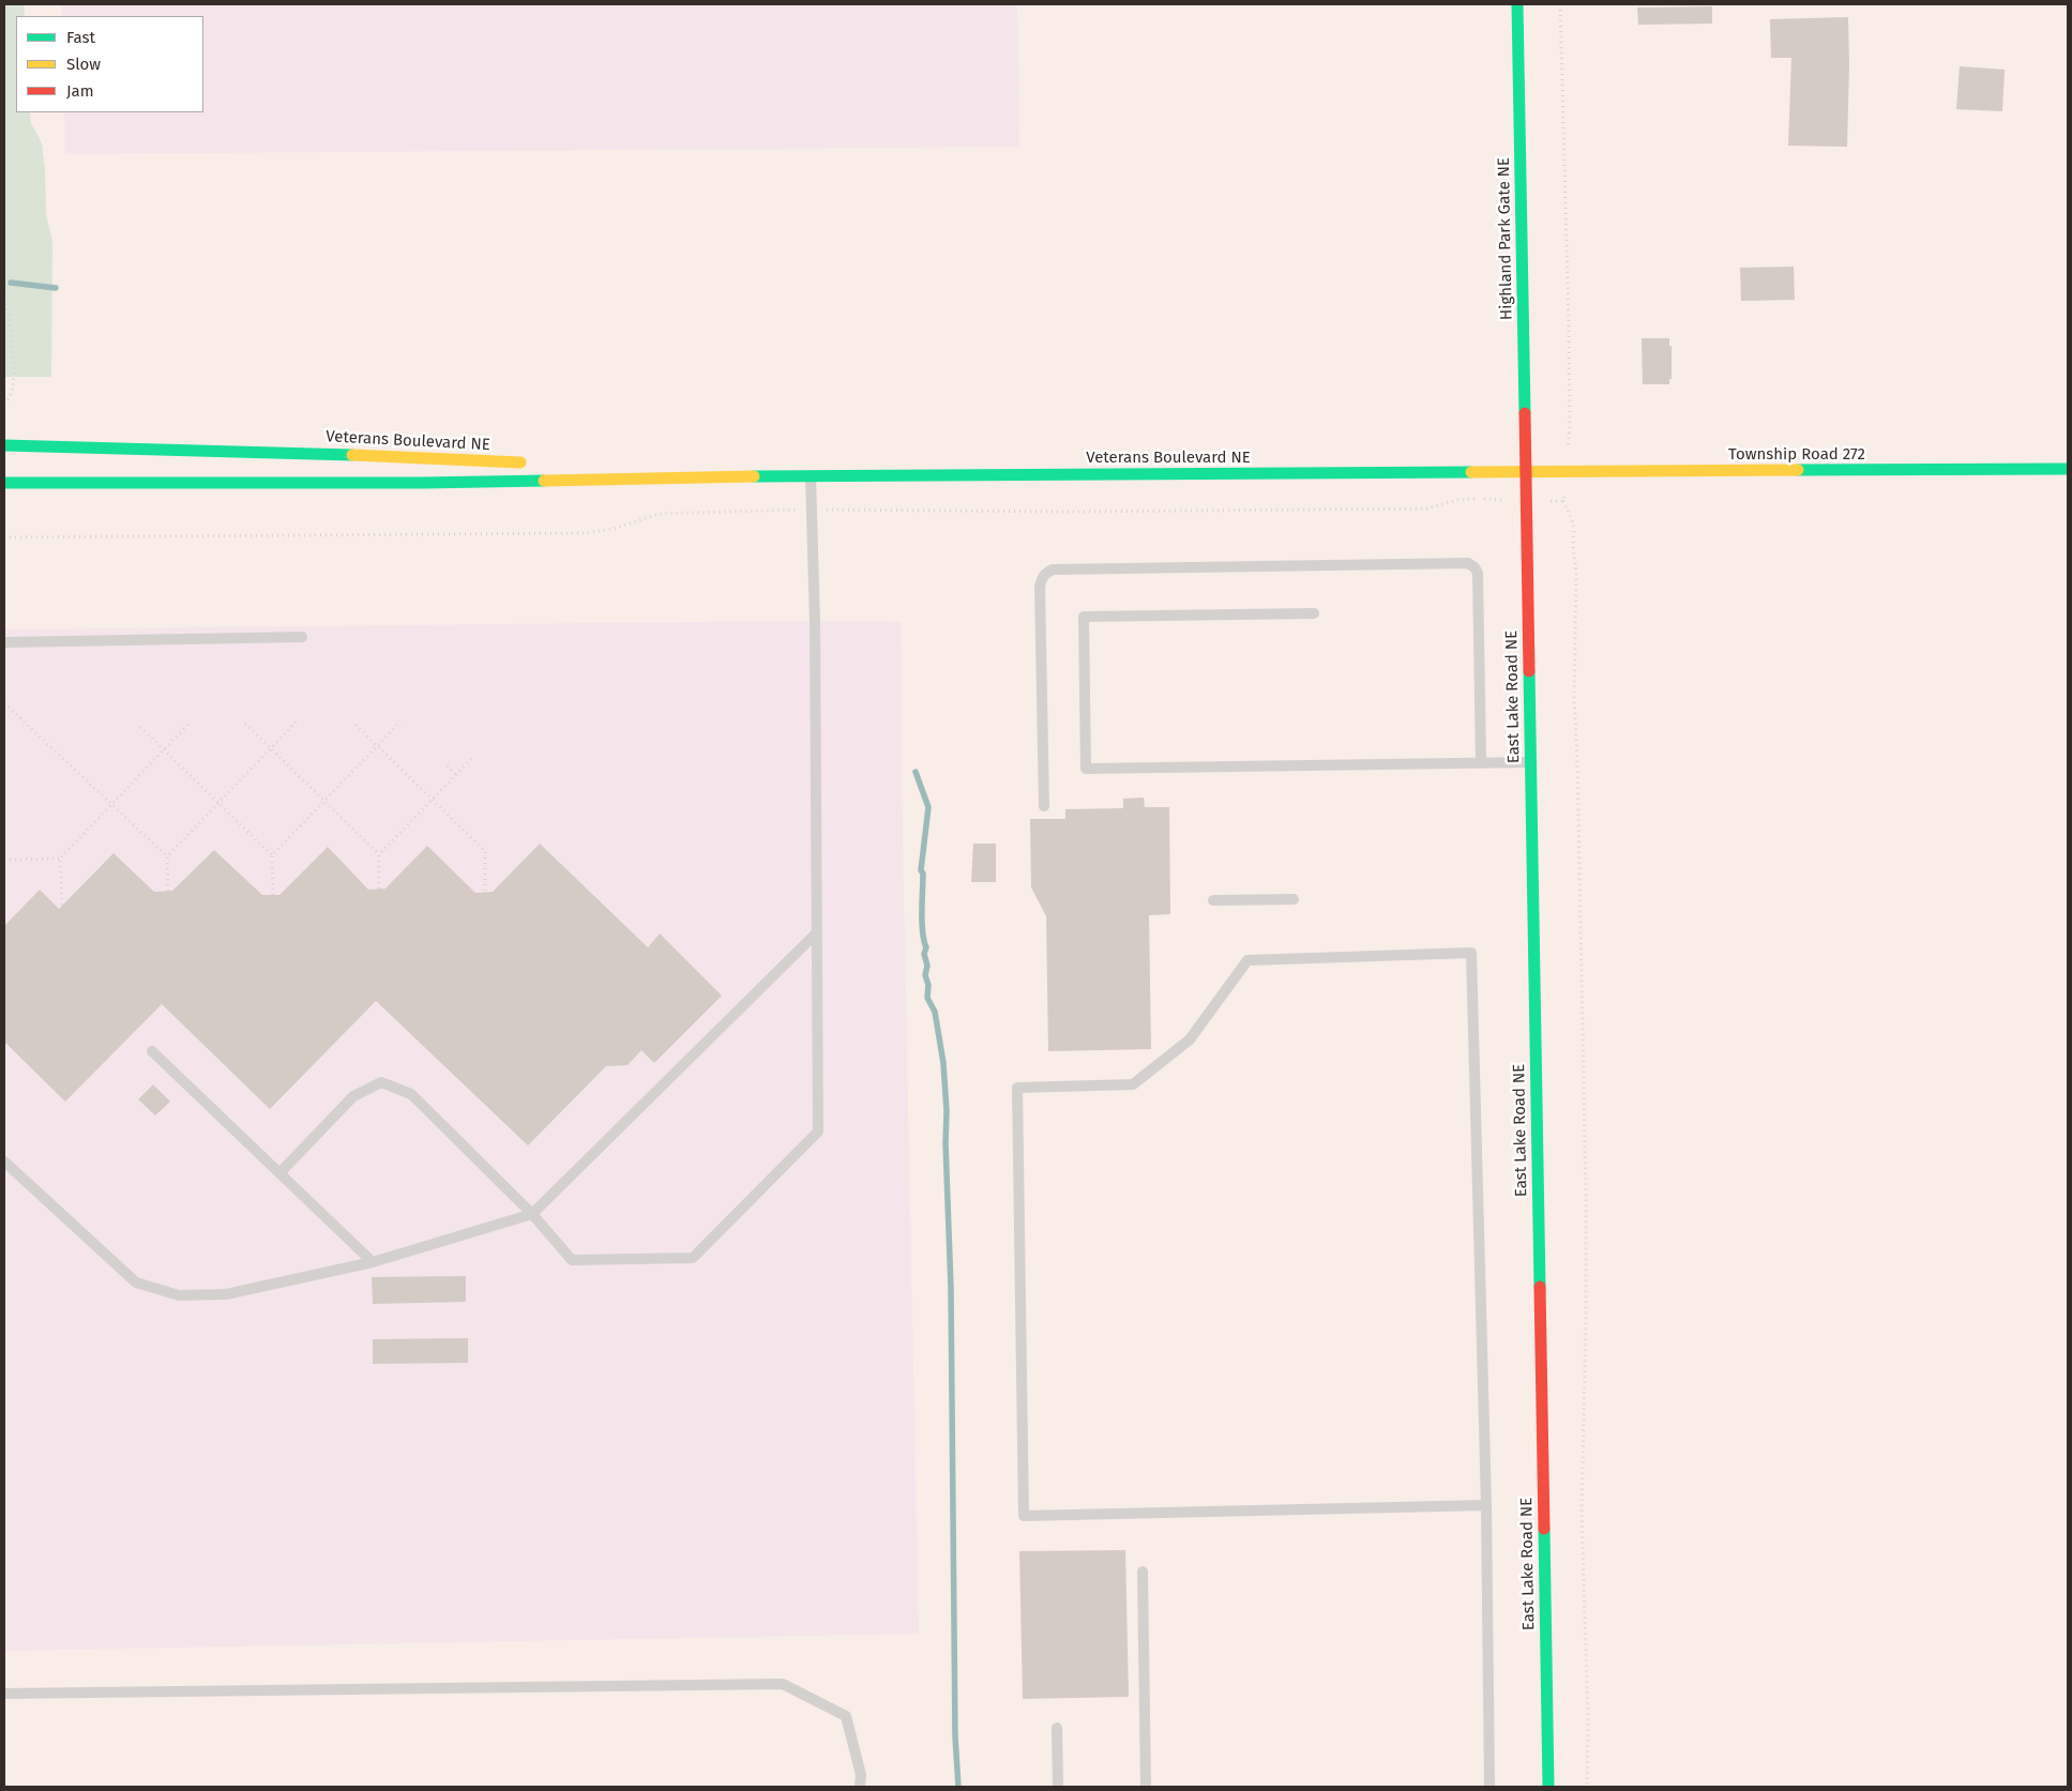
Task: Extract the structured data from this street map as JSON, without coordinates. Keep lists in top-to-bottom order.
{
  "streets": {
    "main road": [
      "Highland Park Gate NE",
      "Veterans Boulevard NE",
      "Township Road 272",
      "East Lake Road NE"
    ]
  },
  "crossings": [
    ["Highland Park Gate NE", "Veterans Boulevard NE"],
    ["Highland Park Gate NE", "Township Road 272"],
    ["Highland Park Gate NE", "East Lake Road NE"],
    ["Veterans Boulevard NE", "Township Road 272"],
    ["Veterans Boulevard NE", "East Lake Road NE"],
    ["Township Road 272", "East Lake Road NE"]
  ],
  "legend": ["Fast", "Slow", "Jam"]
}
